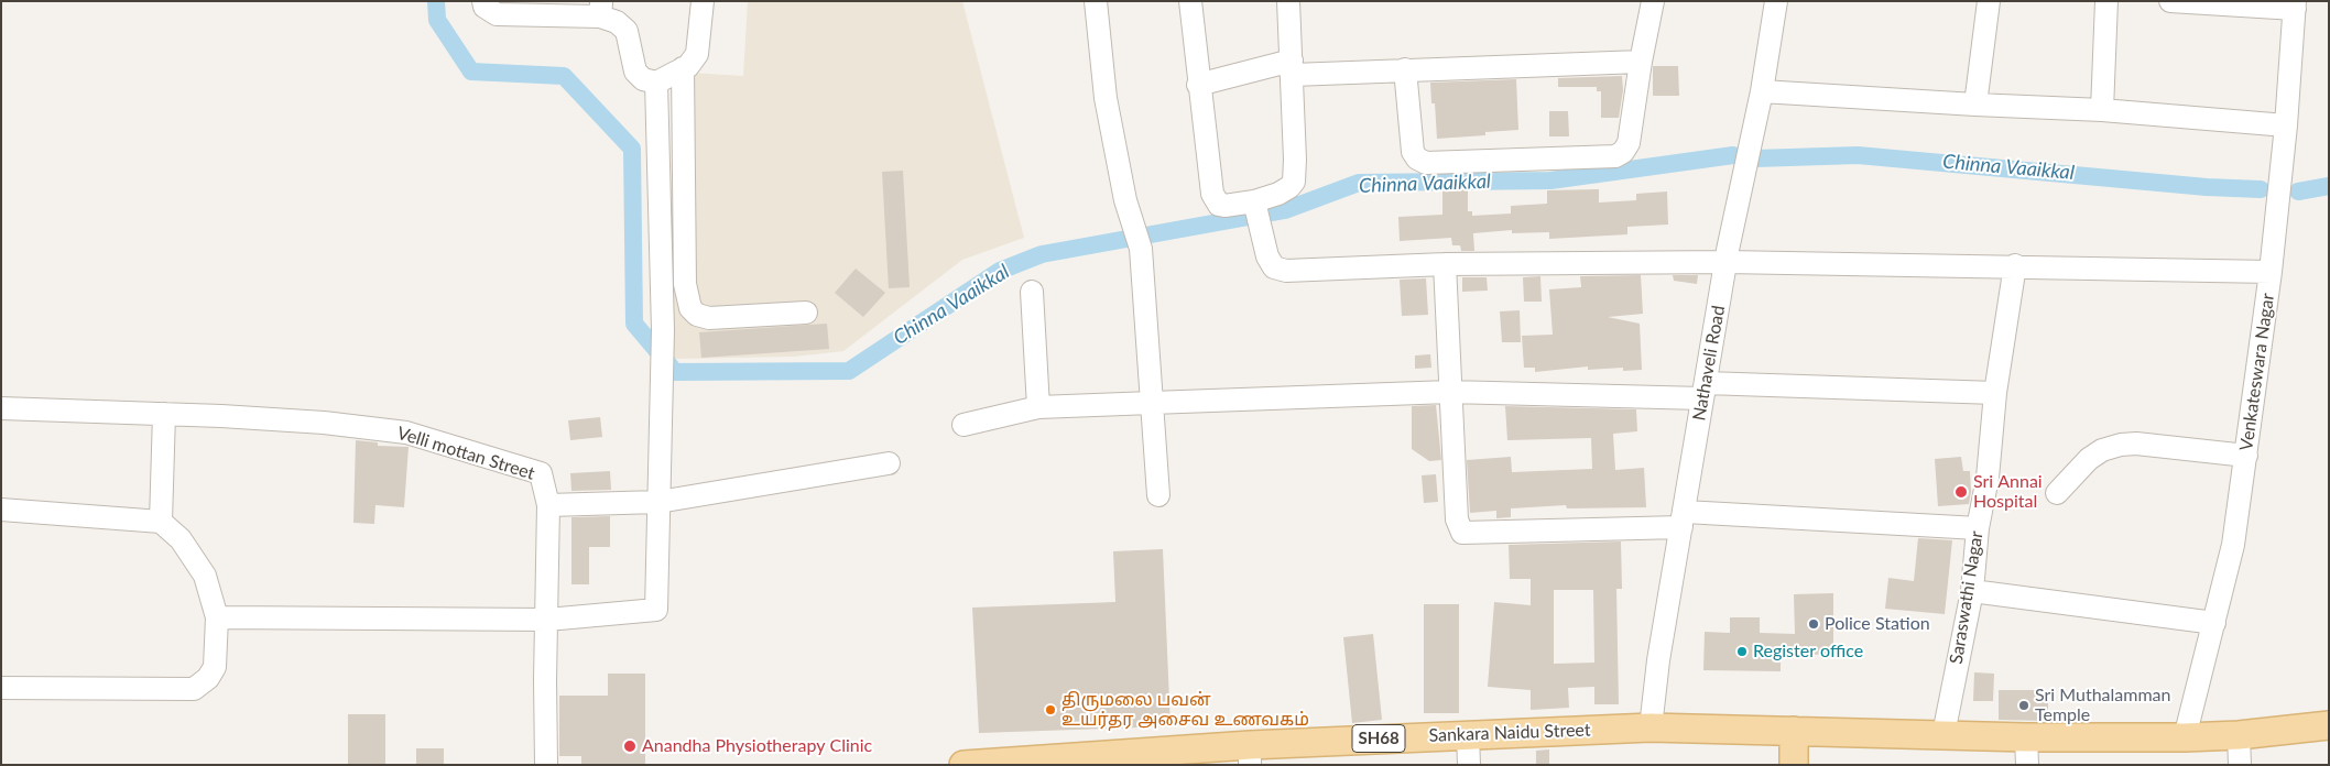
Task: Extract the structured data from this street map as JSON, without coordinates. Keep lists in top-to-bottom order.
{
  "streets": {
    "main road": ["Sankara Naidu Street", "SH68"],
    "street": [
      "Nathaveli Road",
      "Venkateswara Nagar",
      "Velli mottan Street",
      "Saraswathi Nagar"
    ]
  },
  "crossings": [
    ["Nathaveli Road", "Sankara Naidu Street"],
    ["Venkateswara Nagar", "SH68"],
    ["Saraswathi Nagar", "SH68"],
    ["Sankara Naidu Street", "SH68"]
  ],
  "water": ["Chinna Vaaikkal"],
  "places": [
    "Sri Annai Hospital",
    "Police Station",
    "Register office",
    "Sri Muthalamman Temple",
    "திருமலை பவன் உயர்தர அசைவ உணவகம்",
    "Anandha Physiotherapy Clinic"
  ]
}
